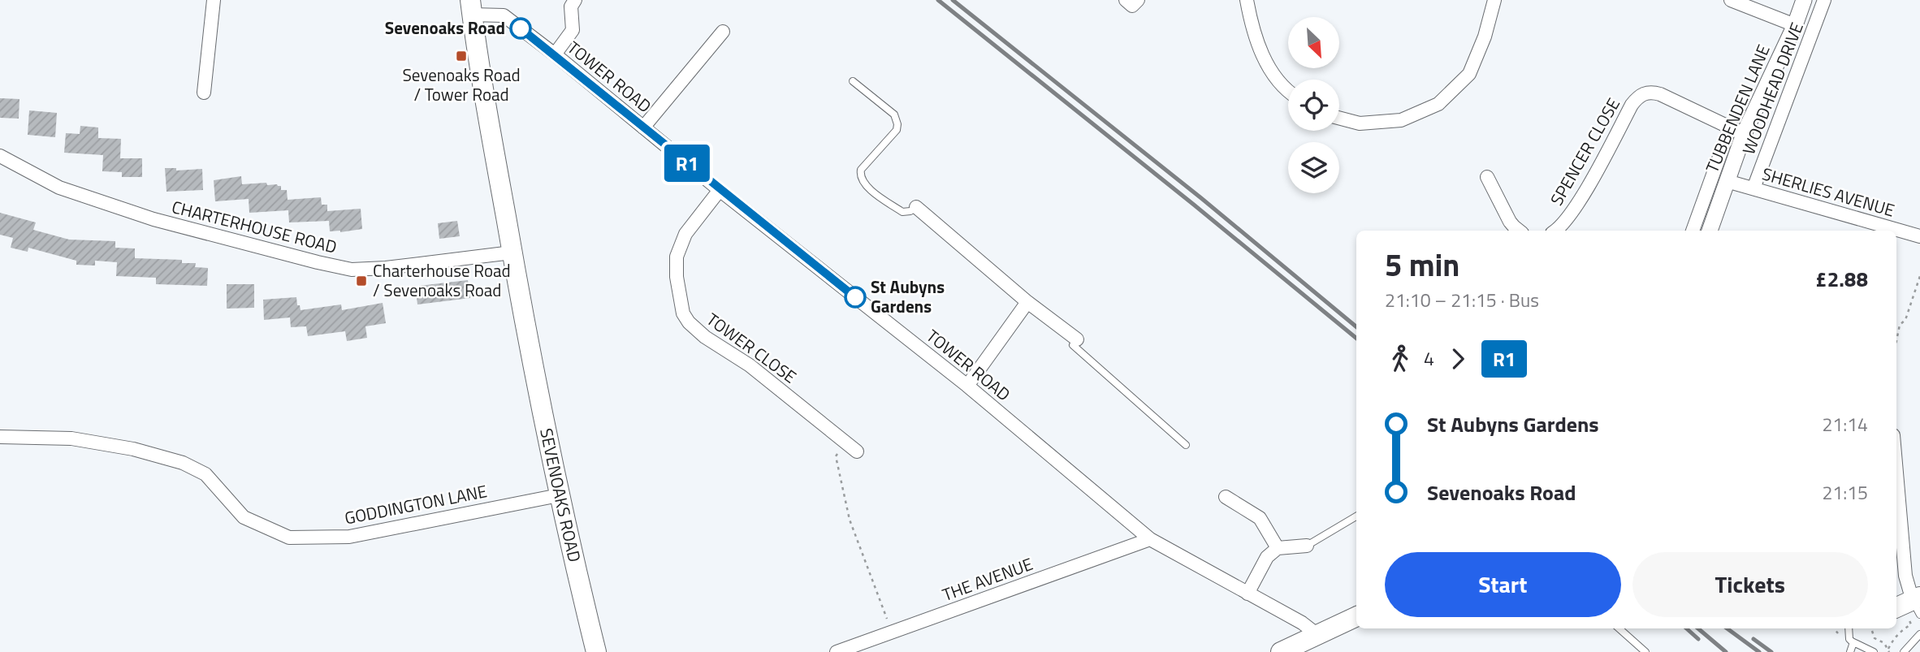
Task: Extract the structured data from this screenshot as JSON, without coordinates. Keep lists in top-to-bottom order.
{
  "streets": {
    "main road": ["SEVENOAKS ROAD"],
    "street": [
      "TOWER ROAD",
      "WOODHEAD DRIVE",
      "TUBBENDEN LANE",
      "SPENCER CLOSE",
      "SHERLIES AVENUE",
      "CHARTERHOUSE ROAD",
      "TOWER CLOSE",
      "GODDINGTON LANE",
      "THE AVENUE"
    ]
  },
  "crossings": [
    ["TOWER ROAD", "TOWER CLOSE"],
    ["TOWER ROAD", "SEVENOAKS ROAD"],
    ["TOWER ROAD", "THE AVENUE"],
    ["WOODHEAD DRIVE", "SHERLIES AVENUE"],
    ["TUBBENDEN LANE", "SPENCER CLOSE"],
    ["TUBBENDEN LANE", "SHERLIES AVENUE"],
    ["CHARTERHOUSE ROAD", "SEVENOAKS ROAD"],
    ["SEVENOAKS ROAD", "GODDINGTON LANE"]
  ],
  "places": {
    "other": ["Sevenoaks Road", "St Aubyns Gardens"],
    "transit": ["Sevenoaks Road / Tower Road", "Charterhouse Road / Sevenoaks Road"]
  },
  "lines": ["bus line R1"],
  "north": "bottom right",
  "page": {
    "on_map": "R1",
    "heading": ["5 min", "21:10 – 21:15 · Bus", "£2.88"],
    "legs": ["4", "R1"],
    "list": [
      {
        "name": "St Aubyns Gardens",
        "value": "21:14"
      },
      {
        "name": "Sevenoaks Road",
        "value": "21:15"
      }
    ],
    "buttons": ["Start", "Tickets"]
  }
}
